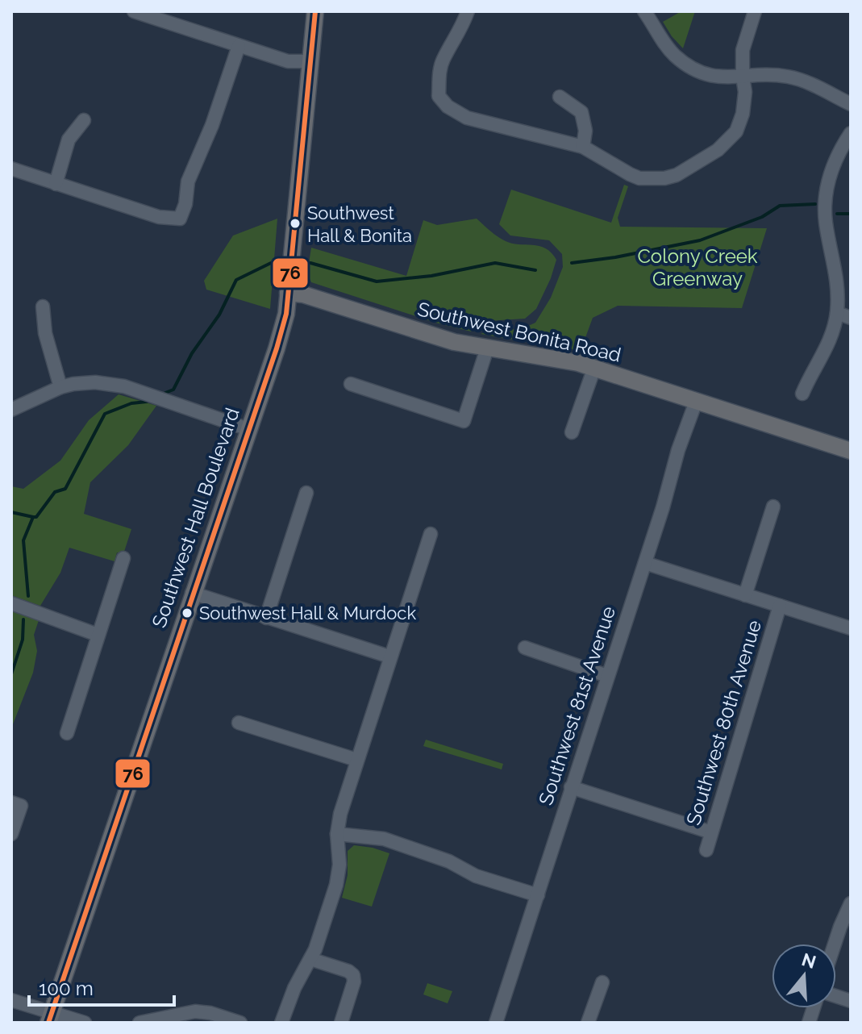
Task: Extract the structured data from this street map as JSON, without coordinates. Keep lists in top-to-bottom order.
{
  "streets": {
    "main road": ["Southwest Bonita Road", "Southwest Hall Boulevard"],
    "street": ["Southwest 81st Avenue", "Southwest 80th Avenue"]
  },
  "crossings": [
    ["Southwest Bonita Road", "Southwest Hall Boulevard"],
    ["Southwest Bonita Road", "Southwest 81st Avenue"]
  ],
  "parks": ["Colony Creek Greenway"],
  "places": ["Southwest Hall & Bonita", "Southwest Hall & Murdock"],
  "lines": ["transit line 76"],
  "scale_bar": "100 m",
  "north": "top"
}
